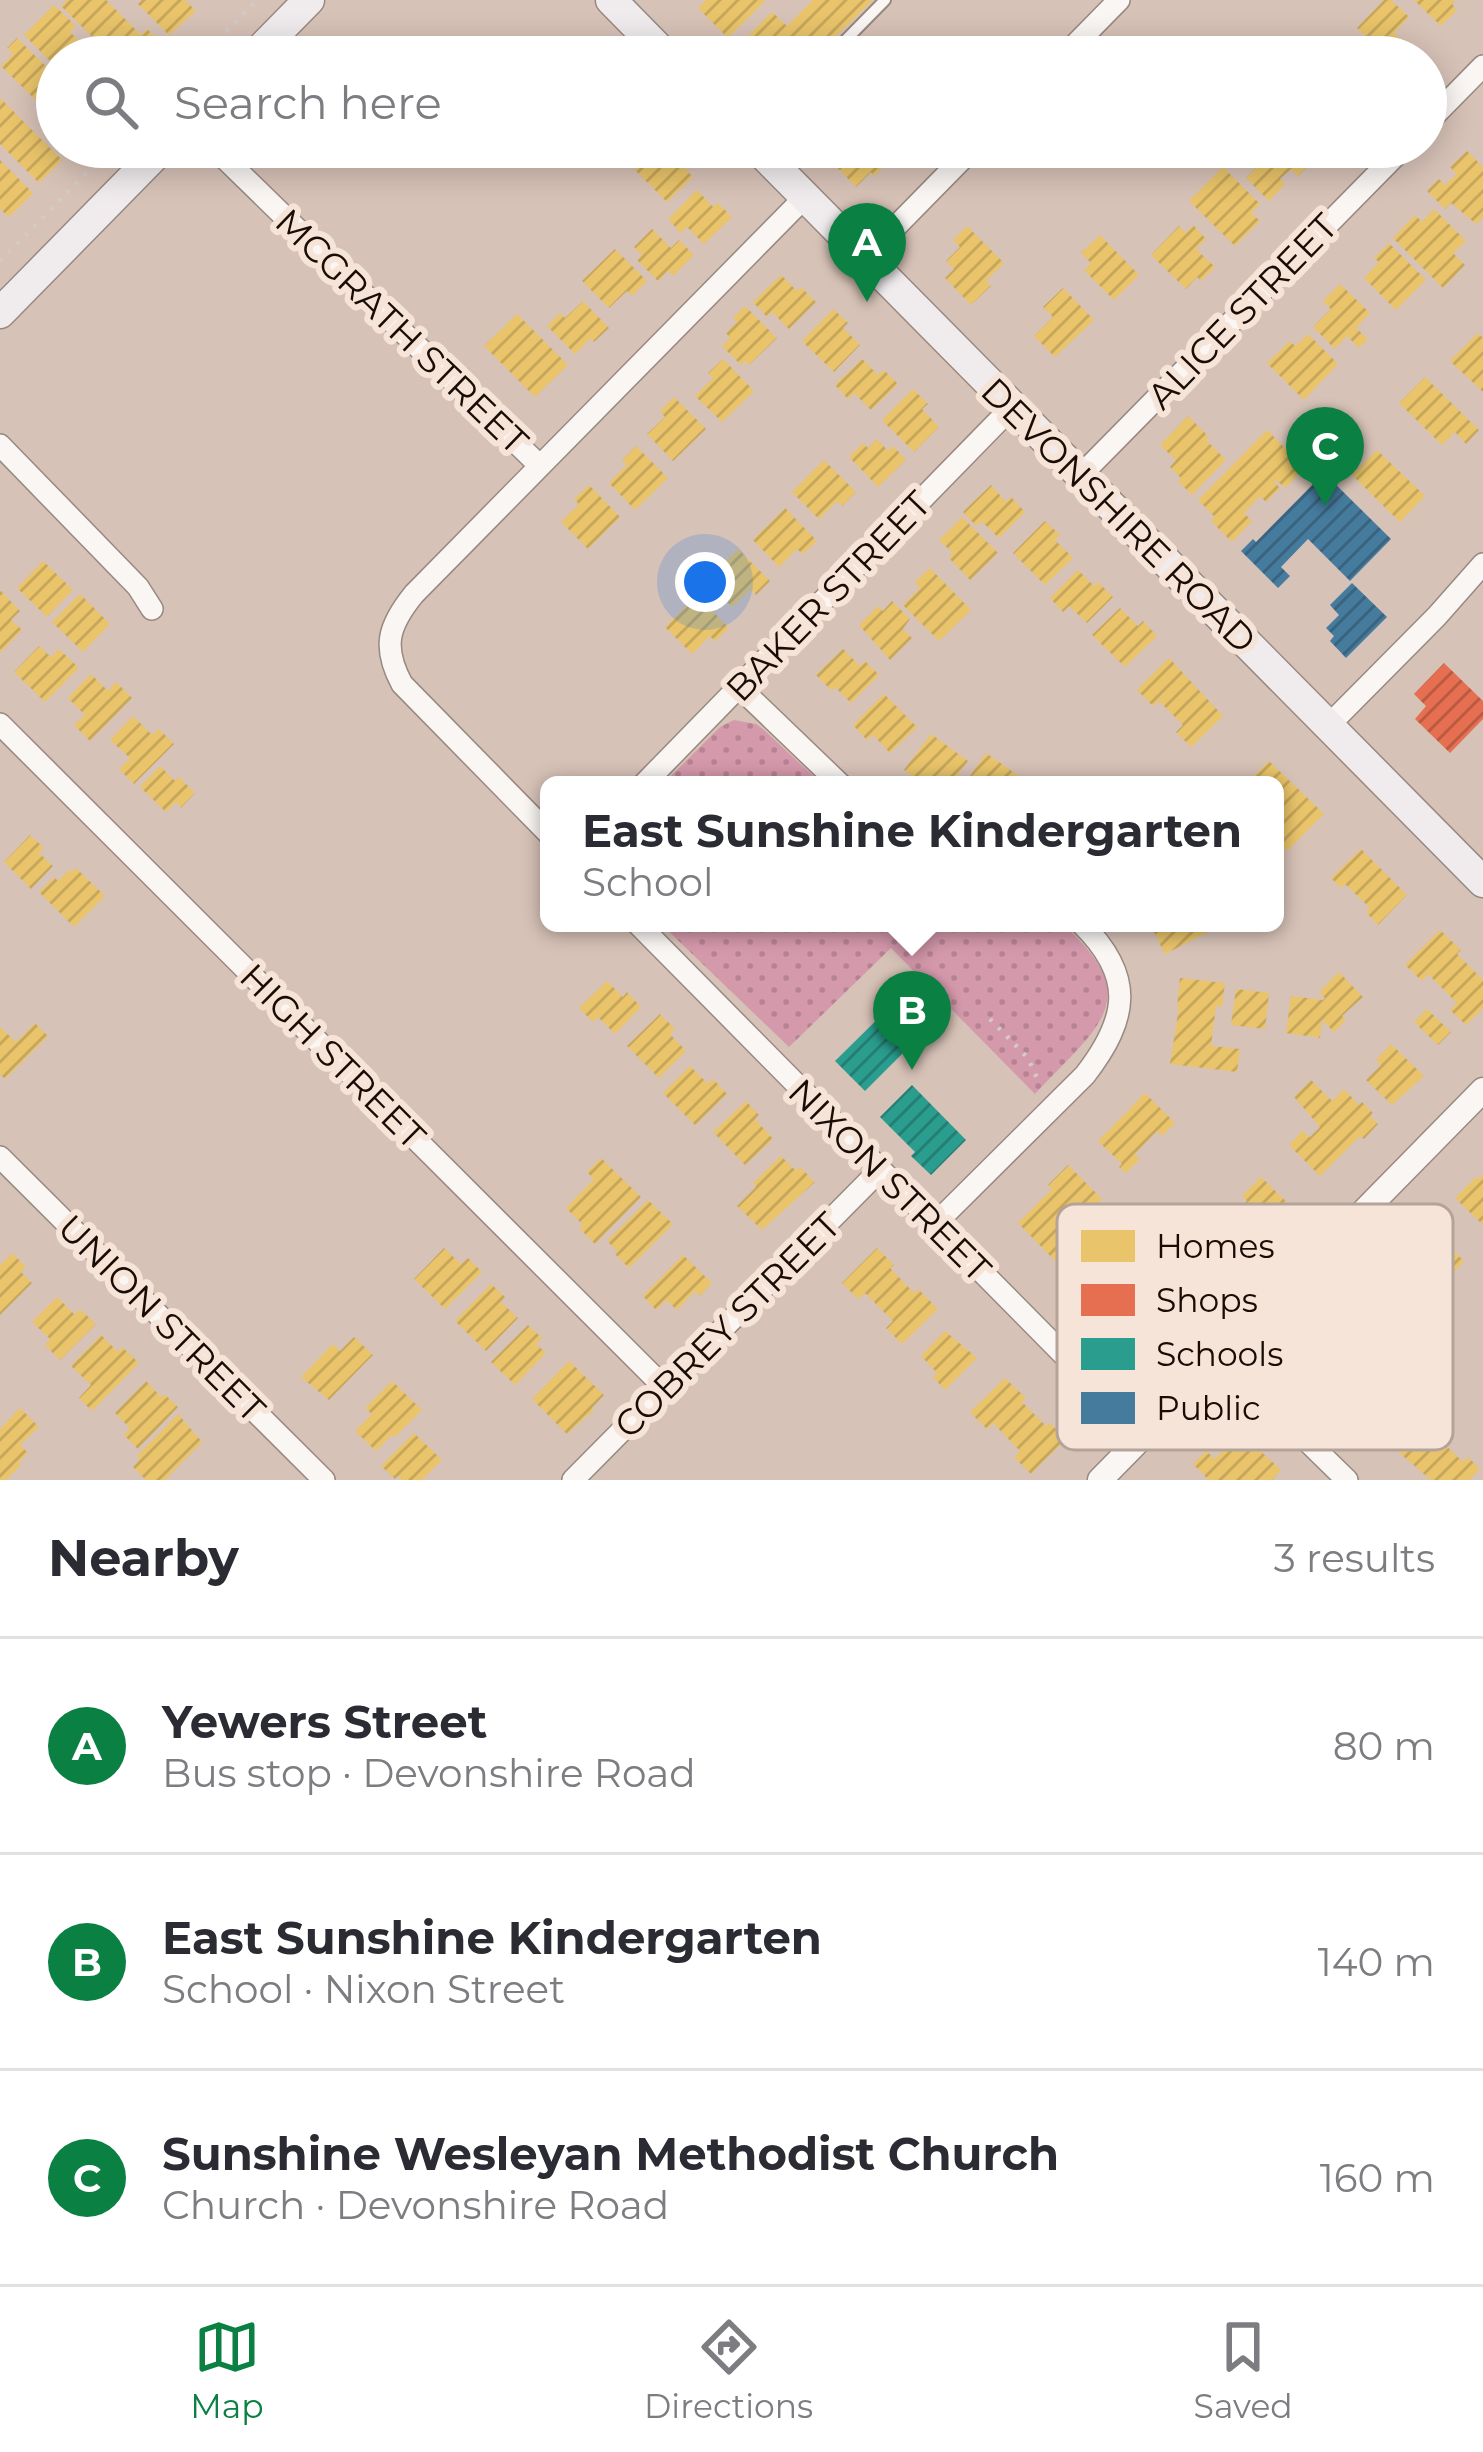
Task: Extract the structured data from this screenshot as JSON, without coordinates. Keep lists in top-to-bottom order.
{
  "streets": {
    "main road": ["DEVONSHIRE ROAD"],
    "street": [
      "ALICE STREET",
      "MCGRATH STREET",
      "BAKER STREET",
      "HIGH STREET",
      "NIXON STREET",
      "UNION STREET",
      "COBREY STREET"
    ]
  },
  "crossings": [
    ["ALICE STREET", "DEVONSHIRE ROAD"],
    ["DEVONSHIRE ROAD", "BAKER STREET"],
    ["HIGH STREET", "COBREY STREET"],
    ["NIXON STREET", "COBREY STREET"]
  ],
  "legend": [
    "Homes",
    "Shops",
    "Schools",
    "Public"
  ],
  "page": {
    "search": "Search here",
    "pins": ["A", "C", "B"],
    "popup": ["East Sunshine Kindergarten", "School"],
    "heading": ["Nearby", "3 results"],
    "list": [
      {
        "mark": "A",
        "name": "Yewers Street",
        "note": "Bus stop · Devonshire Road",
        "value": "80 m"
      },
      {
        "mark": "B",
        "name": "East Sunshine Kindergarten",
        "note": "School · Nixon Street",
        "value": "140 m"
      },
      {
        "mark": "C",
        "name": "Sunshine Wesleyan Methodist Church",
        "note": "Church · Devonshire Road",
        "value": "160 m"
      }
    ],
    "nav": ["Map", "Directions", "Saved"]
  }
}
